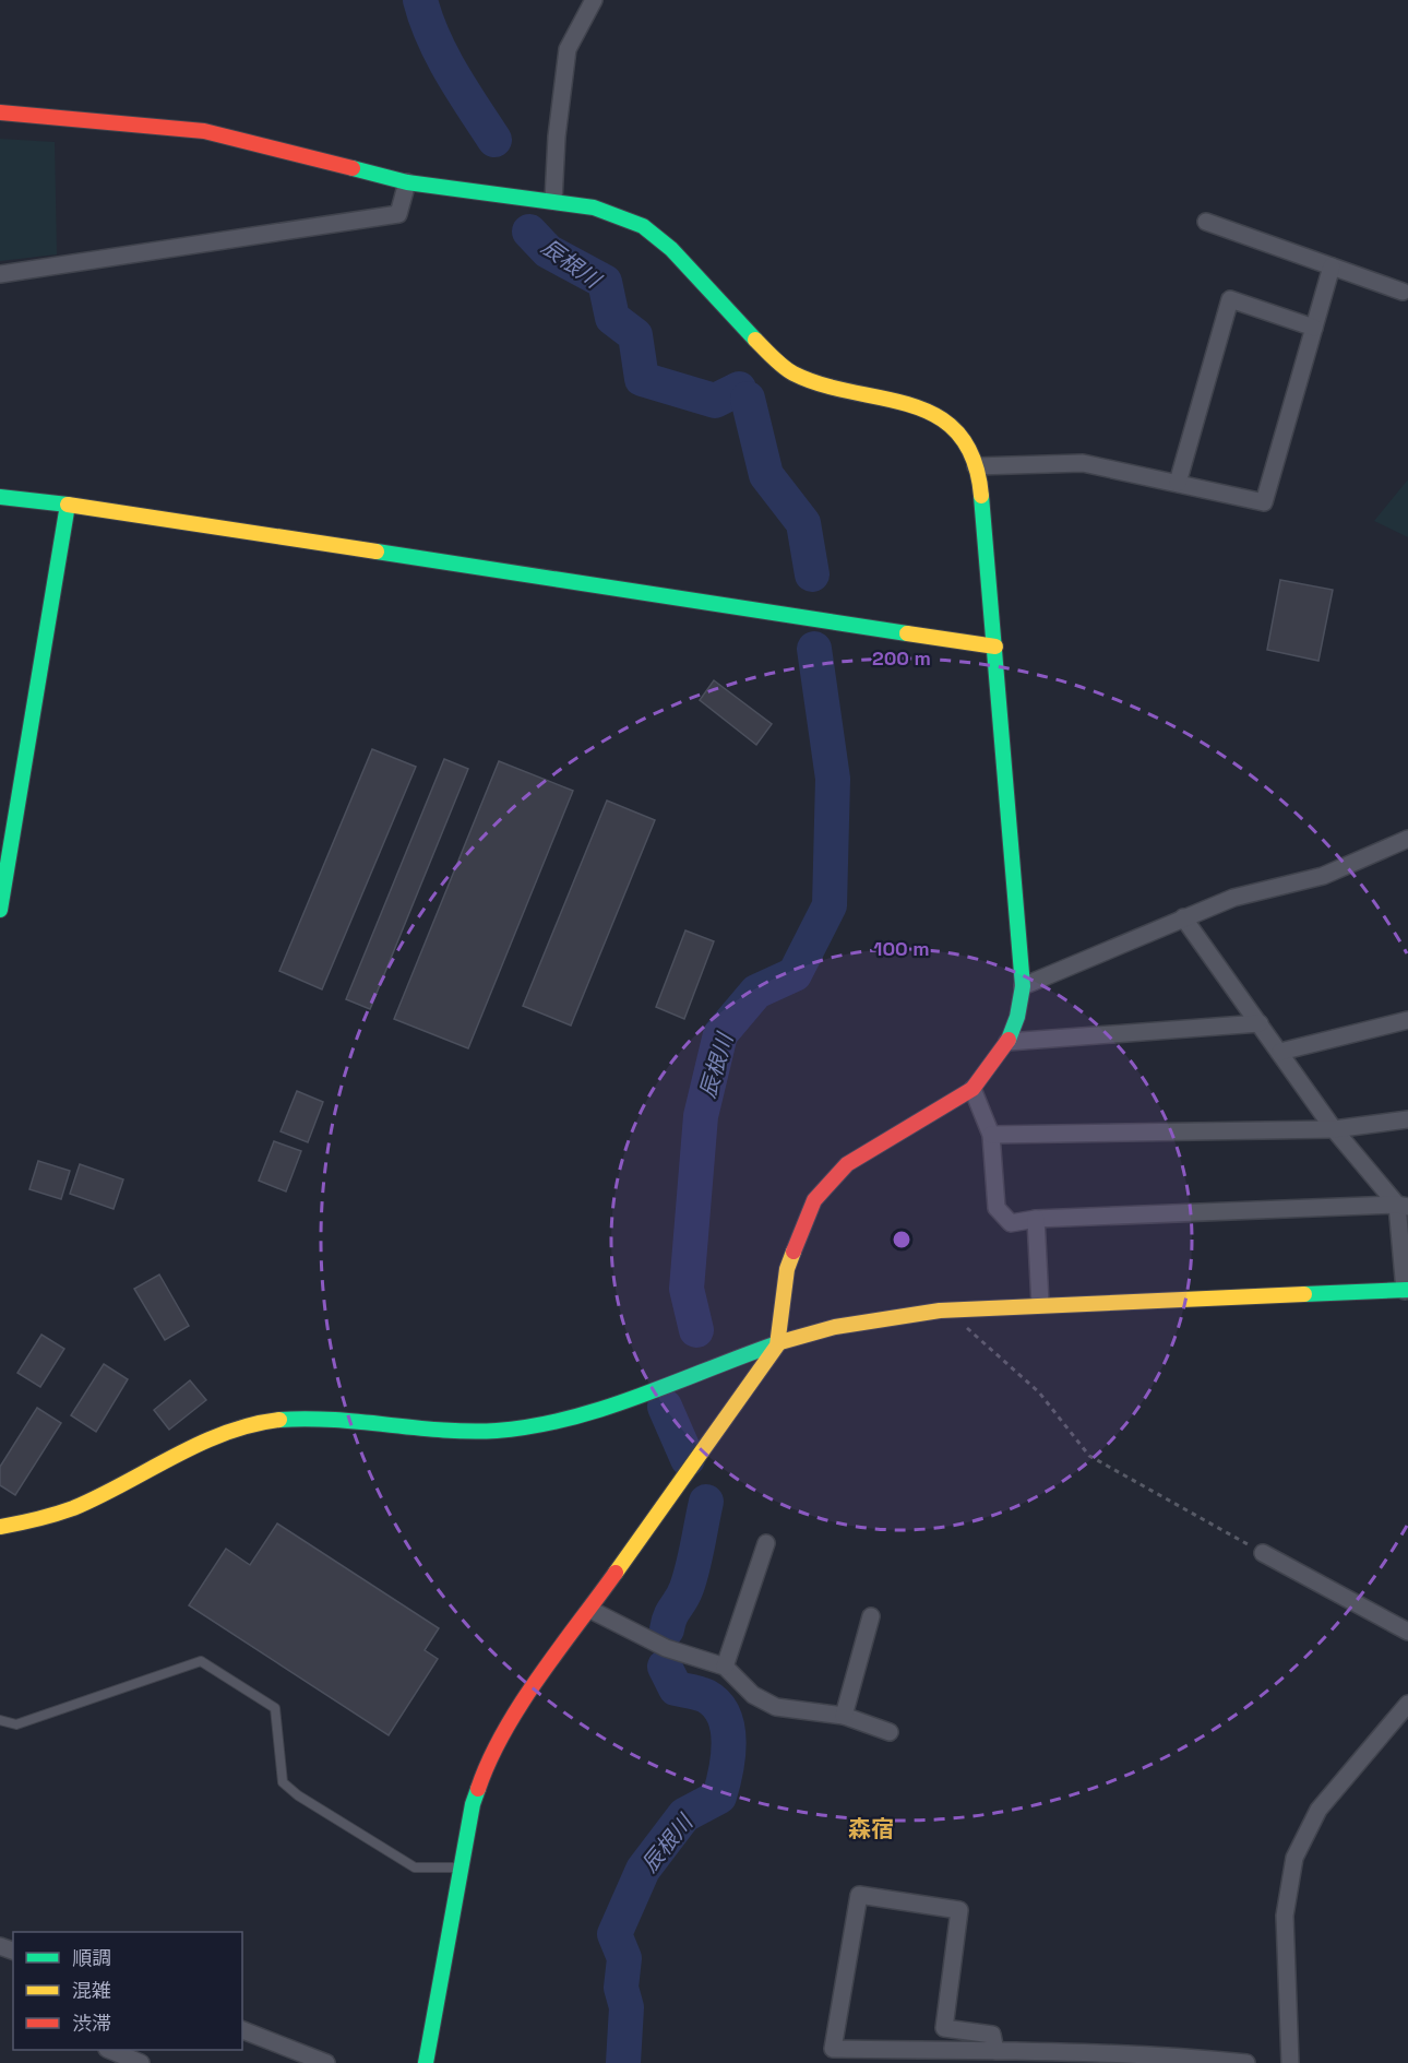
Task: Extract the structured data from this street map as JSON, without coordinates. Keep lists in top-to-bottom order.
{
  "districts": ["森宿"],
  "water": ["辰根川"],
  "legend": ["順調", "混雑", "渋滞"],
  "rings": ["200 m", "100 m"]
}
